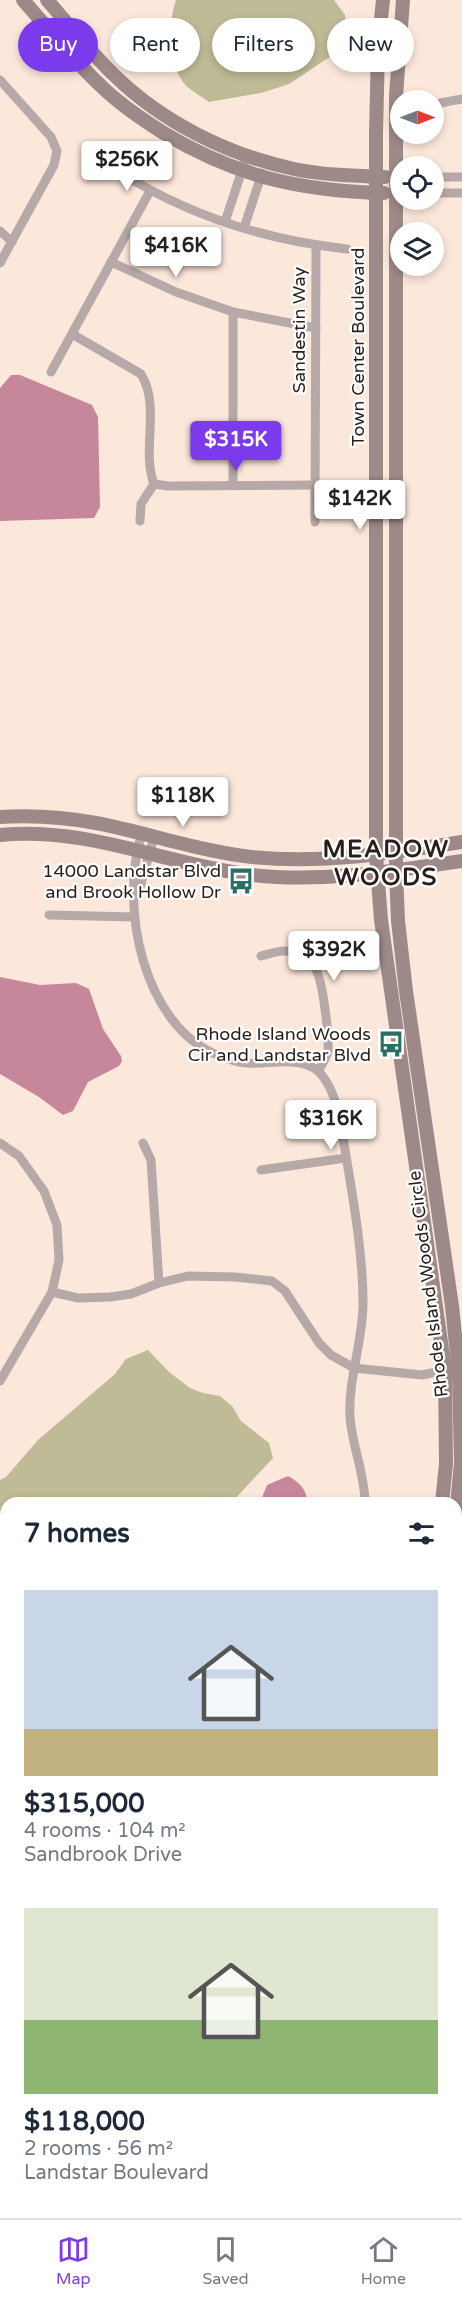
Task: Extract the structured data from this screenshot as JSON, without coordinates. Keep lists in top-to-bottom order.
{
  "streets": {
    "main road": ["Town Center Boulevard", "Rhode Island Woods Circle"],
    "street": ["Sandestin Way"]
  },
  "crossings": [
    ["Town Center Boulevard", "Rhode Island Woods Circle"]
  ],
  "districts": ["MEADOW WOODS"],
  "places": {
    "bus stop": ["14000 Landstar Blvd and Brook Hollow Dr", "Rhode Island Woods Cir and Landstar Blvd"]
  },
  "north": "right",
  "page": {
    "chip": [
      "Buy",
      "Rent",
      "Filters",
      "New"
    ],
    "price": [
      "$256K",
      "$416K",
      "$315K",
      "$142K",
      "$118K",
      "$392K",
      "$316K"
    ],
    "heading": "7 homes",
    "list": [
      {
        "name": "$315,000",
        "note": "4 rooms · 104 m² · Sandbrook Drive"
      },
      {
        "name": "$118,000",
        "note": "2 rooms · 56 m² · Landstar Boulevard"
      }
    ],
    "tabs": ["Map", "Saved", "Home"]
  }
}
